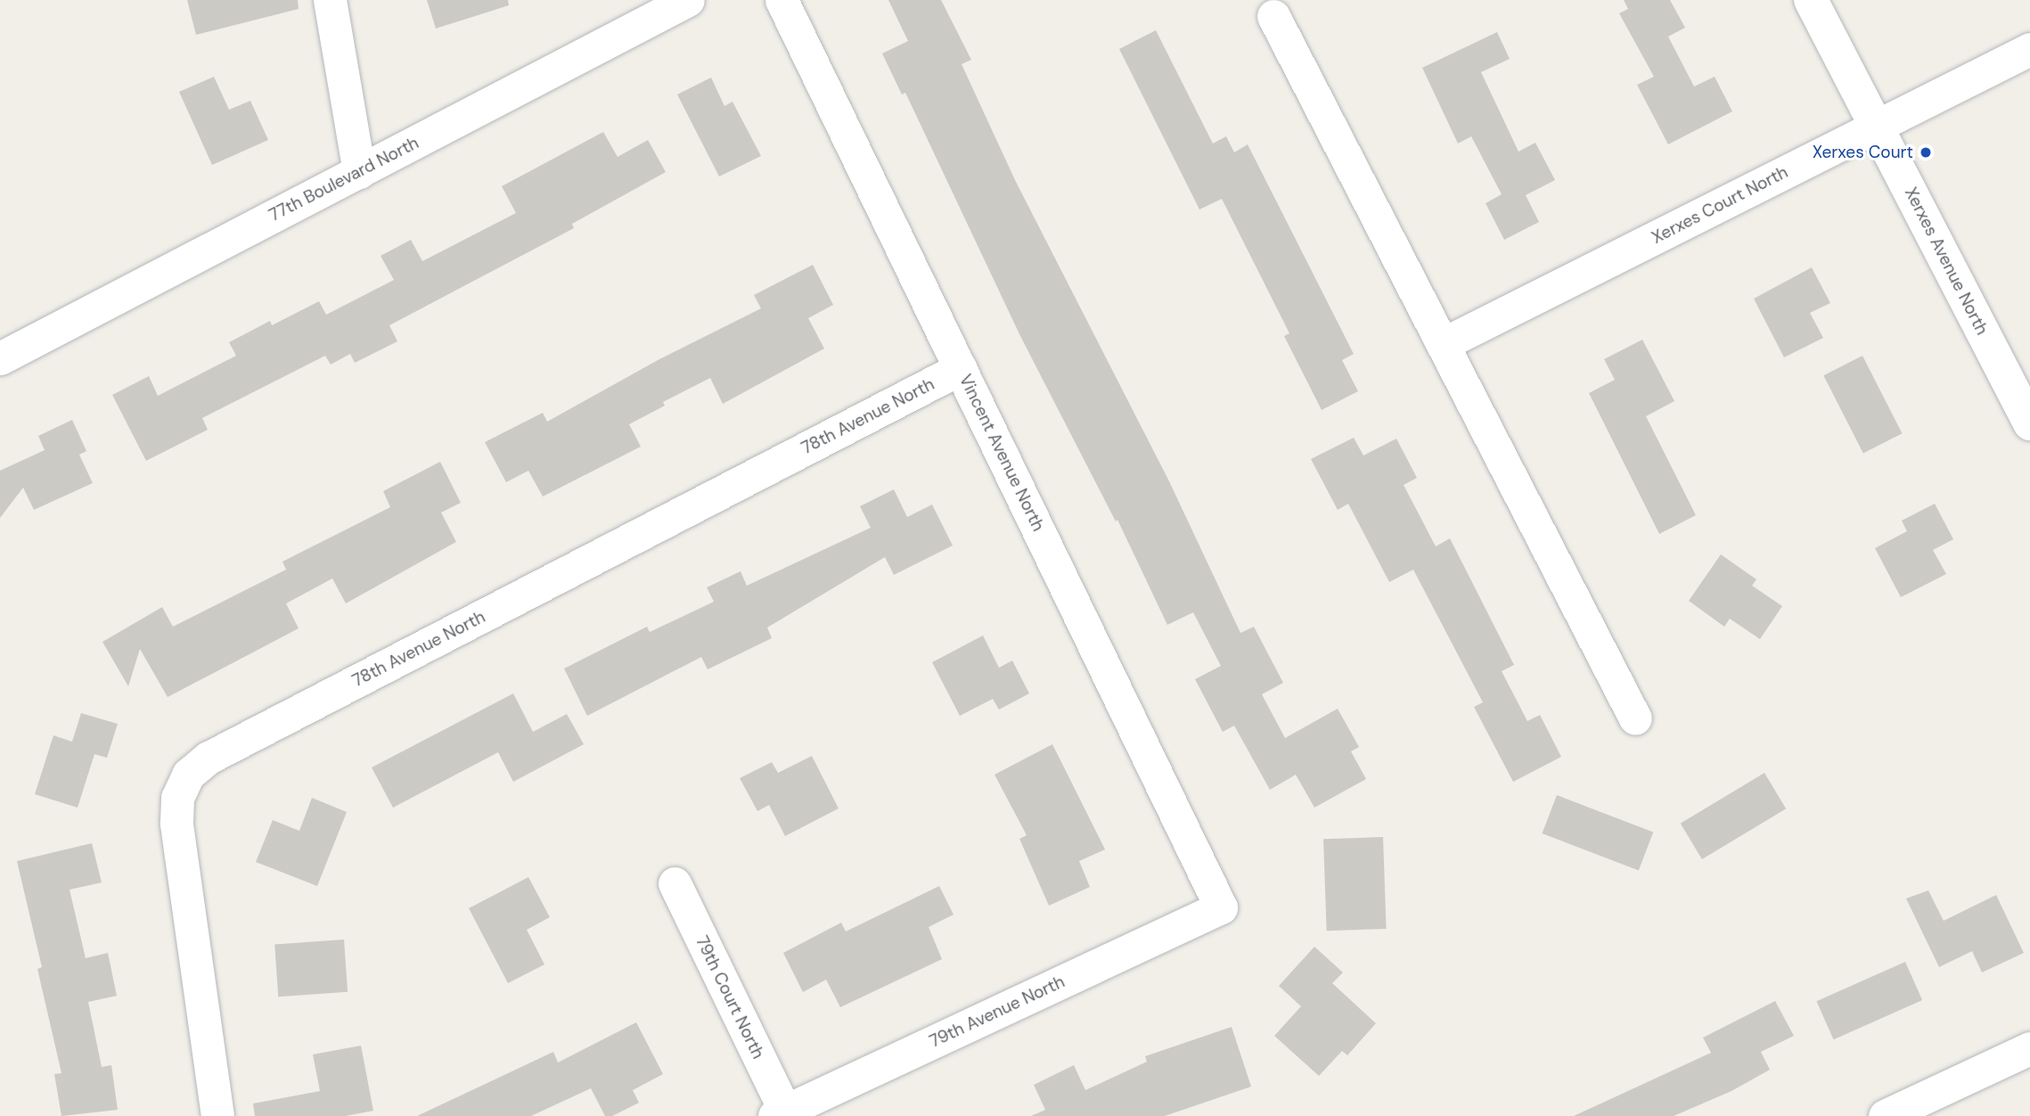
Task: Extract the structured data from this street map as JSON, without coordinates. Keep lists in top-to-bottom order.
{
  "streets": {
    "street": [
      "77th Boulevard North",
      "Xerxes Court North",
      "Xerxes Avenue North",
      "78th Avenue North",
      "Vincent Avenue North",
      "79th Court North",
      "79th Avenue North"
    ]
  },
  "crossings": [
    ["Xerxes Court North", "Xerxes Avenue North"],
    ["78th Avenue North", "Vincent Avenue North"],
    ["Vincent Avenue North", "79th Avenue North"],
    ["79th Court North", "79th Avenue North"]
  ],
  "places": ["Xerxes Court"]
}
